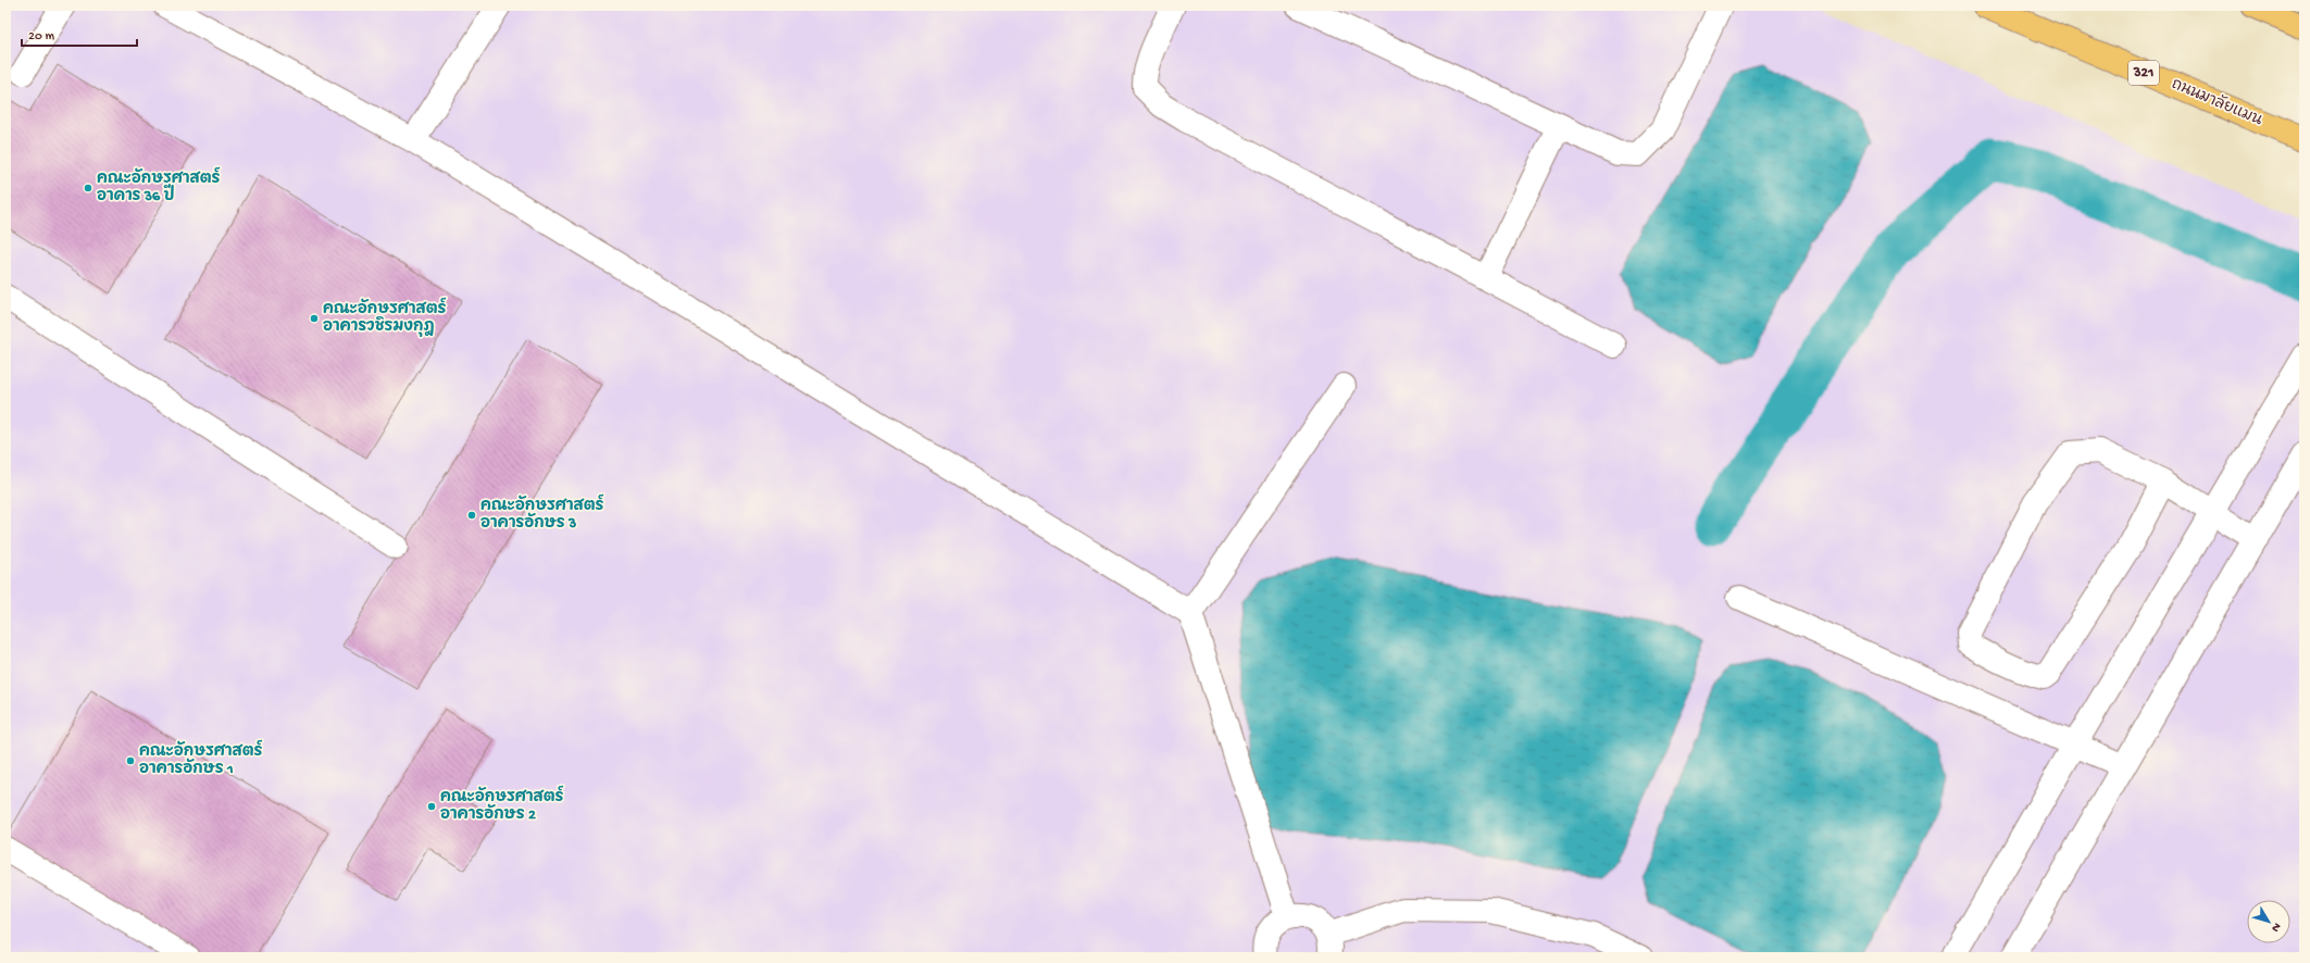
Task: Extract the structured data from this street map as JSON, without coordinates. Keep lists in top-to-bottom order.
{
  "streets": {
    "highway": ["321", "ถนนมาลัยแมน"]
  },
  "places": [
    "คณะอักษรศาสตร์ อาคาร 36 ปี",
    "คณะอักษรศาสตร์ อาคารวชิรมงกุฎ",
    "คณะอักษรศาสตร์ อาคารอักษร 3",
    "คณะอักษรศาสตร์ อาคารอักษร 1",
    "คณะอักษรศาสตร์ อาคารอักษร 2"
  ],
  "scale_bar": "20 m",
  "north": "bottom right"
}
